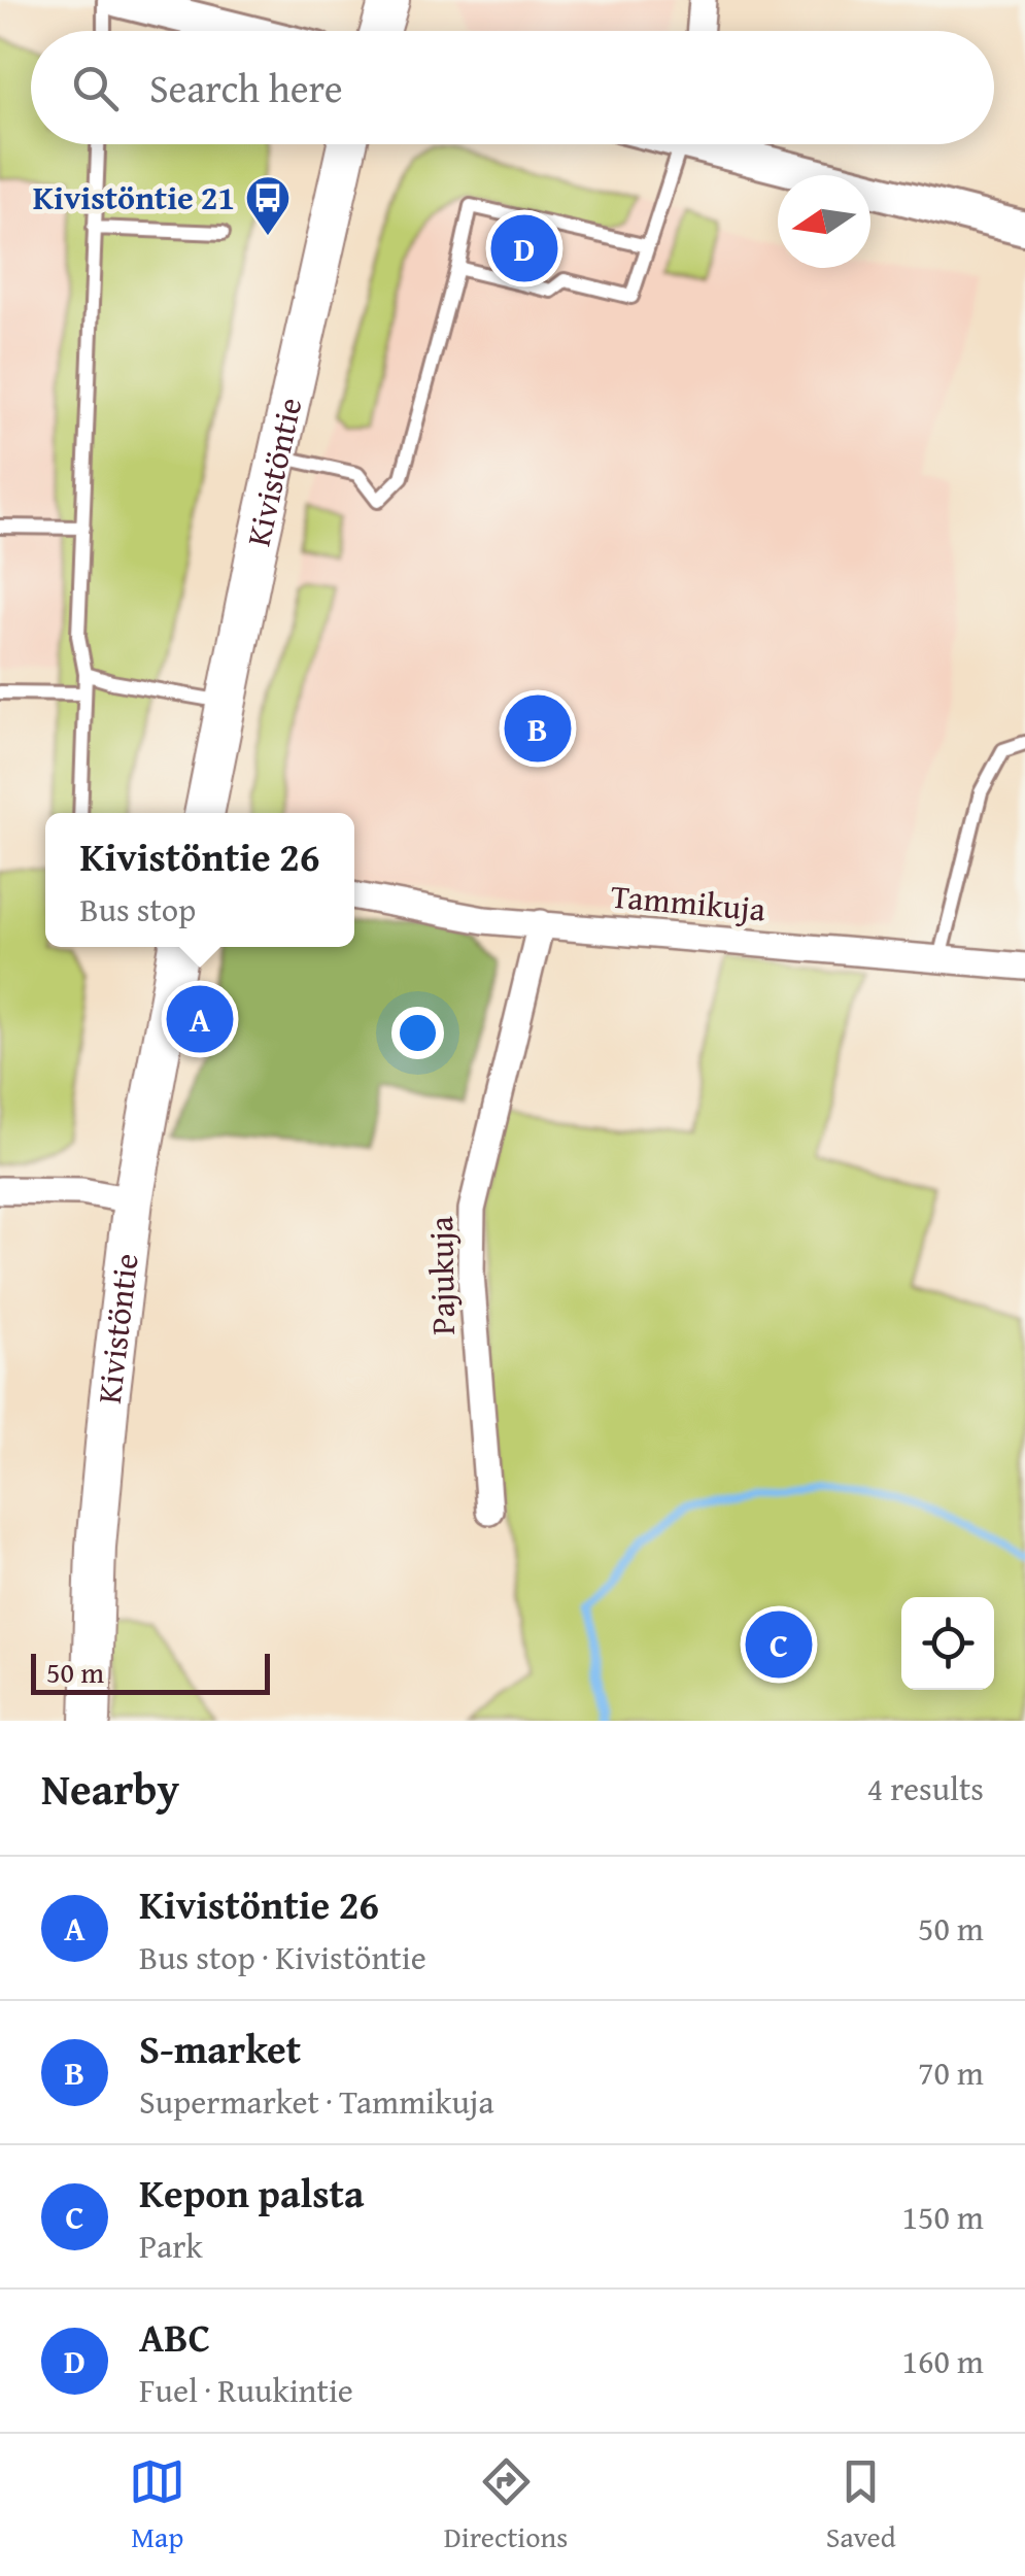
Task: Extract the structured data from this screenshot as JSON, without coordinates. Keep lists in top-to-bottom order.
{
  "streets": {
    "main road": ["Kivistöntie"],
    "street": ["Tammikuja", "Pajukuja"]
  },
  "crossings": [
    ["Tammikuja", "Pajukuja"]
  ],
  "places": {
    "bus stop": ["Kivistöntie 21"]
  },
  "scale_bar": "50 m",
  "north": "left",
  "page": {
    "search": "Search here",
    "pins": [
      "D",
      "B",
      "A",
      "C"
    ],
    "popup": ["Kivistöntie 26", "Bus stop"],
    "scale": "50 m",
    "heading": ["Nearby", "4 results"],
    "list": [
      {
        "mark": "A",
        "name": "Kivistöntie 26",
        "note": "Bus stop · Kivistöntie",
        "value": "50 m"
      },
      {
        "mark": "B",
        "name": "S-market",
        "note": "Supermarket · Tammikuja",
        "value": "70 m"
      },
      {
        "mark": "C",
        "name": "Kepon palsta",
        "note": "Park",
        "value": "150 m"
      },
      {
        "mark": "D",
        "name": "ABC",
        "note": "Fuel · Ruukintie",
        "value": "160 m"
      }
    ],
    "nav": ["Map", "Directions", "Saved"]
  }
}
